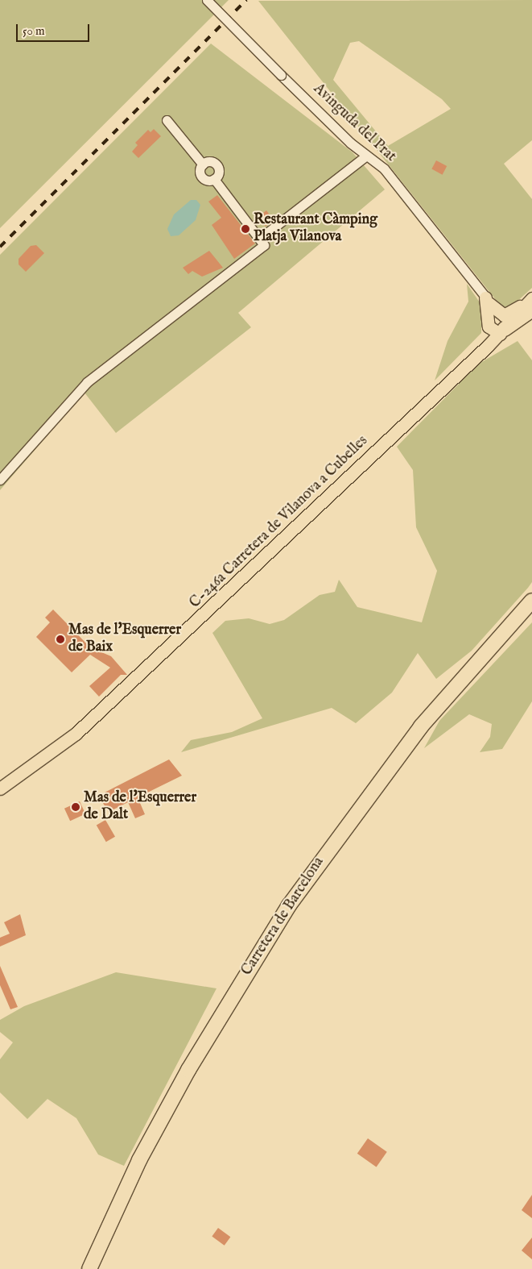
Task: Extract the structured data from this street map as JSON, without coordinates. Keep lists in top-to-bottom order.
{
  "streets": {
    "highway": ["Carretera de Barcelona"],
    "main road": ["C-246a Carretera de Vilanova a Cubelles"],
    "street": ["Avinguda del Prat"]
  },
  "places": ["Restaurant Càmping Platja Vilanova", "Mas de l'Esquerrer de Baix", "Mas de l'Esquerrer de Dalt"],
  "scale_bar": "50 m"
}
